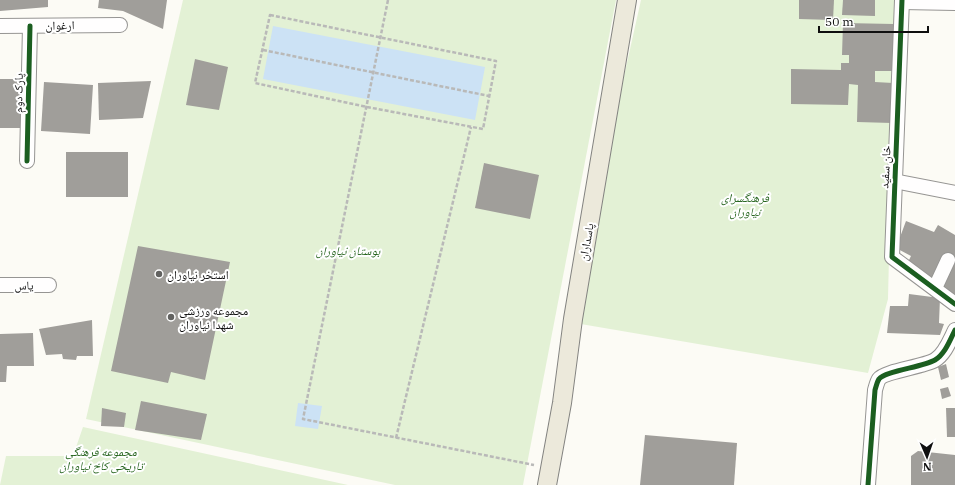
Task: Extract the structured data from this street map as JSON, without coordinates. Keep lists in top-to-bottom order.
{
  "streets": {
    "main road": ["پاسداران"],
    "street": [
      "ارغوان",
      "پارک دوم",
      "خان سفید",
      "یاس"
    ]
  },
  "crossings": [
    ["ارغوان", "پارک دوم"]
  ],
  "parks": ["فرهنگسرای نیاوران", "بوستان نیاوران", "مجموعه فرهنگی تاریخی کاخ نیاوران"],
  "places": ["استخر نیاوران", "مجموعه ورزشی شهدا نیاوران"],
  "scale_bar": "50 m",
  "north": "bottom"
}
